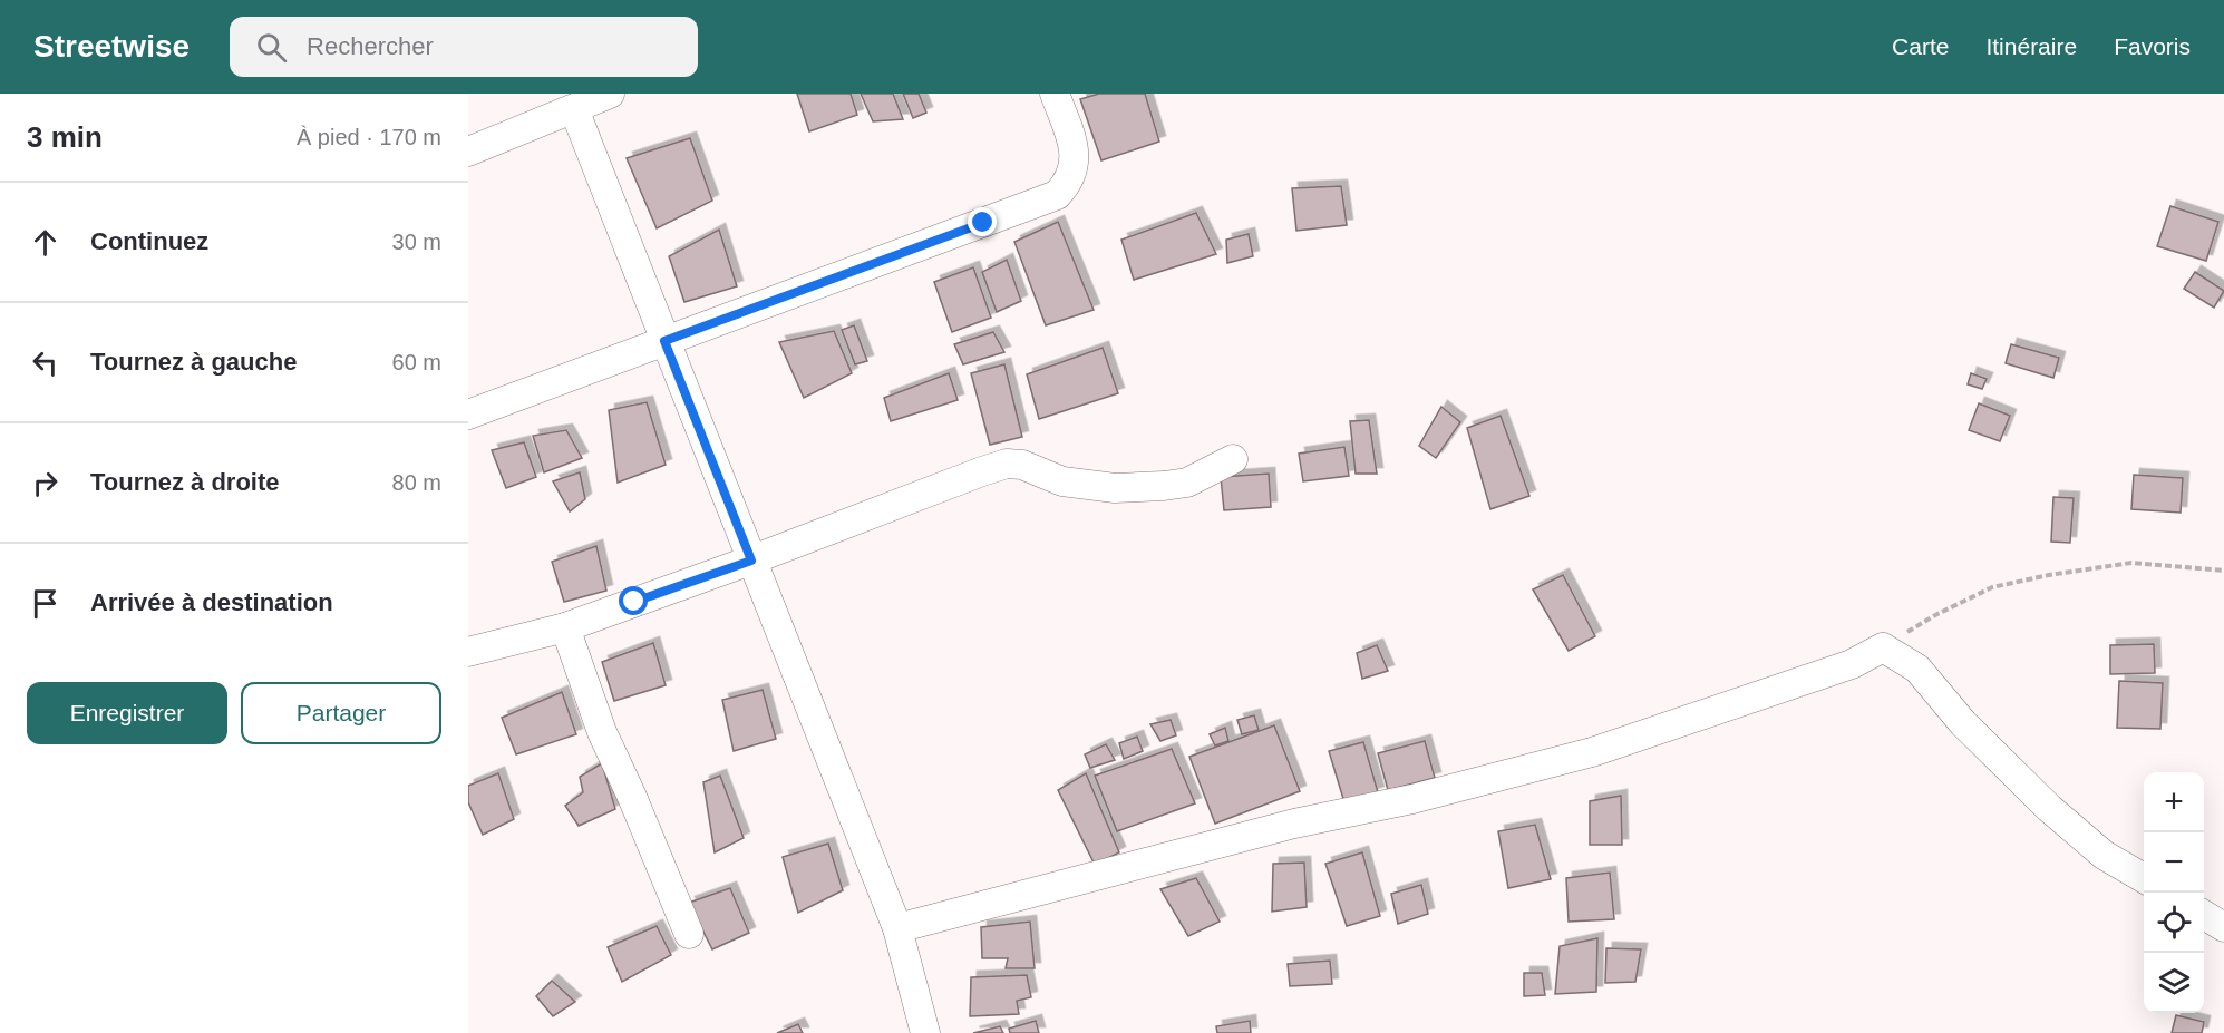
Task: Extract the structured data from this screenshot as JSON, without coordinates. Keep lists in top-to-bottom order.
{
  "page": {
    "header": "Streetwise",
    "search": "Rechercher",
    "nav": ["Carte", "Itinéraire", "Favoris"],
    "heading": ["3 min", "À pied · 170 m"],
    "list": [
      ["Continuez", "30 m"],
      ["Tournez à gauche", "60 m"],
      ["Tournez à droite", "80 m"],
      "Arrivée à destination"
    ],
    "buttons": ["Enregistrer", "Partager"],
    "map_buttons": ["+", "−"]
  }
}
